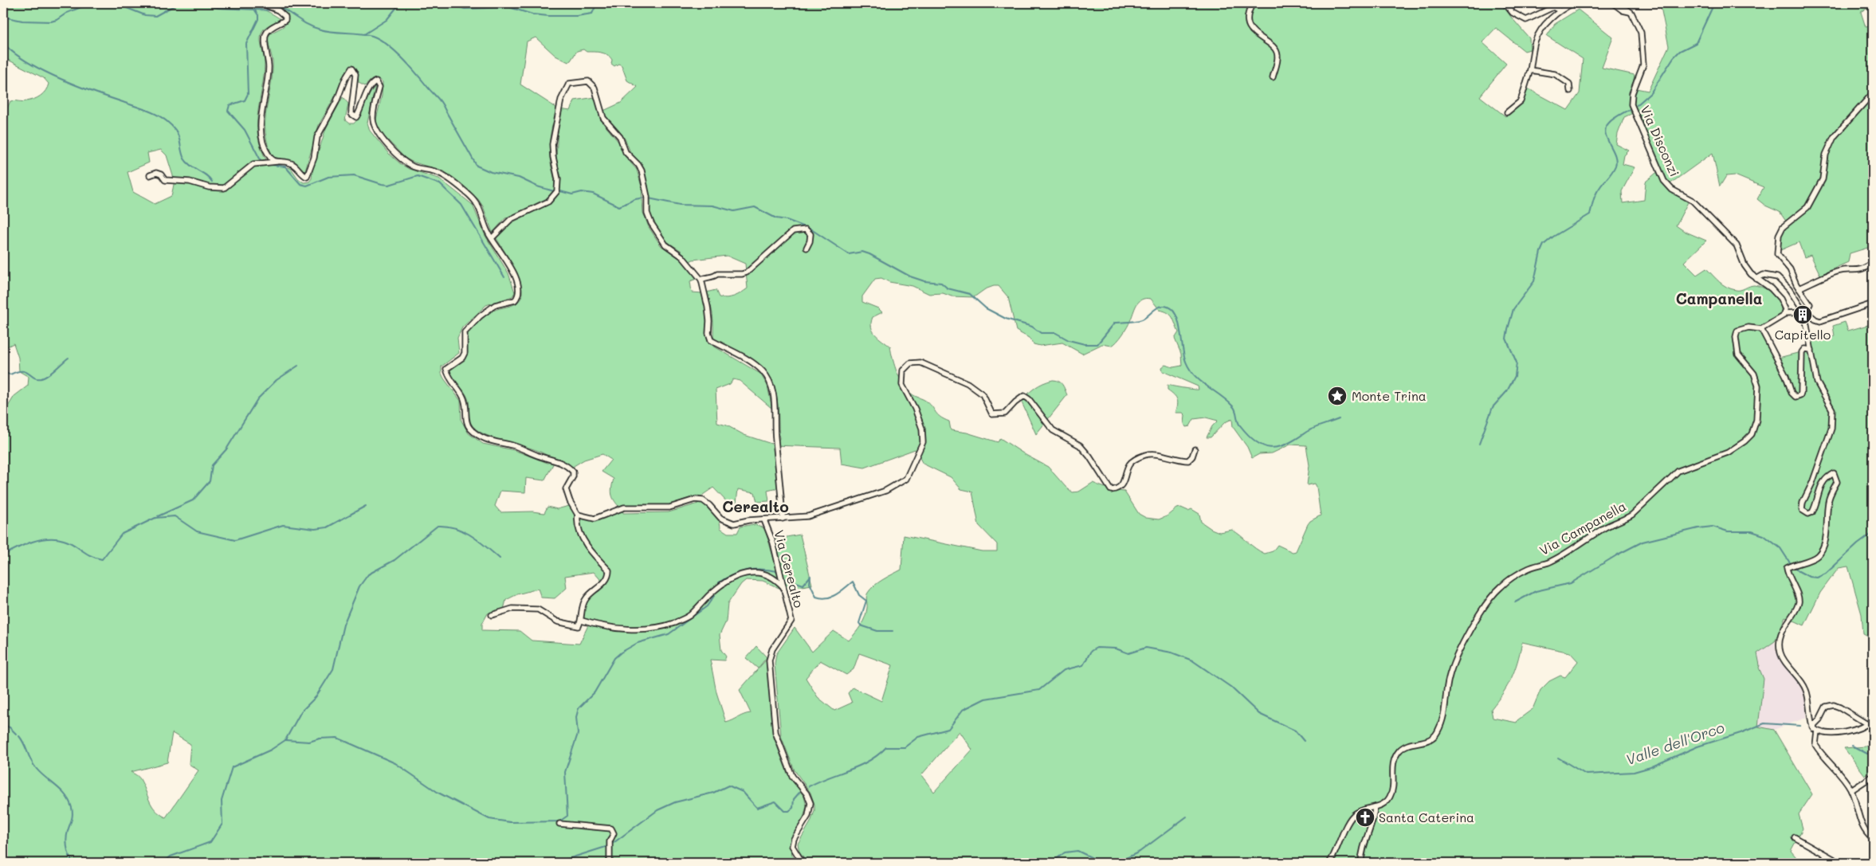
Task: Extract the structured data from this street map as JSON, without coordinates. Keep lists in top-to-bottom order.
{
  "streets": {
    "street": ["Via Disconzi", "Via Campanella", "Via Cerealto"]
  },
  "districts": ["Campanella", "Cerealto"],
  "water": ["Valle dell'Orco"],
  "places": {
    "building": ["Capitello"],
    "place": ["Monte Trina"],
    "church": ["Santa Caterina"]
  }
}
